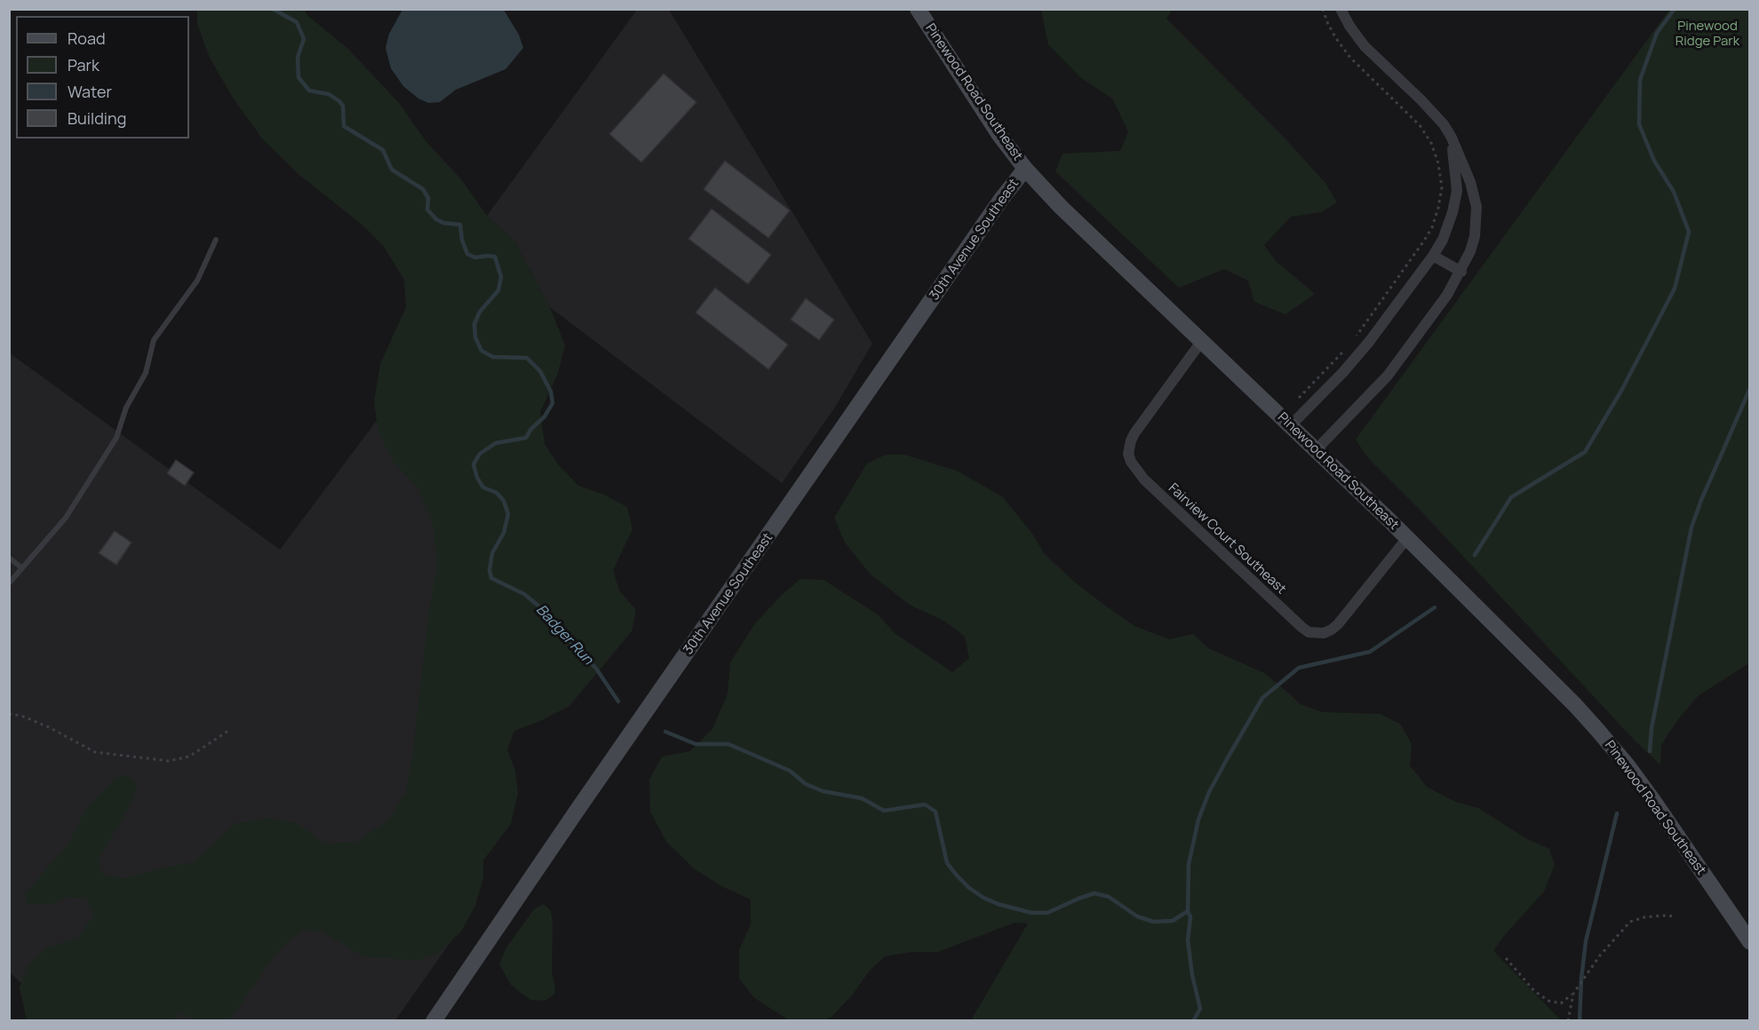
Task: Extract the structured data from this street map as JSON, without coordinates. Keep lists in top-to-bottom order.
{
  "streets": {
    "street": ["Pinewood Road Southeast", "30th Avenue Southeast", "Fairview Court Southeast"]
  },
  "crossings": [
    ["Pinewood Road Southeast", "30th Avenue Southeast"],
    ["Pinewood Road Southeast", "Fairview Court Southeast"]
  ],
  "water": ["Badger Run"],
  "parks": ["Pinewood Ridge Park"],
  "legend": [
    "Road",
    "Park",
    "Water",
    "Building"
  ]
}
